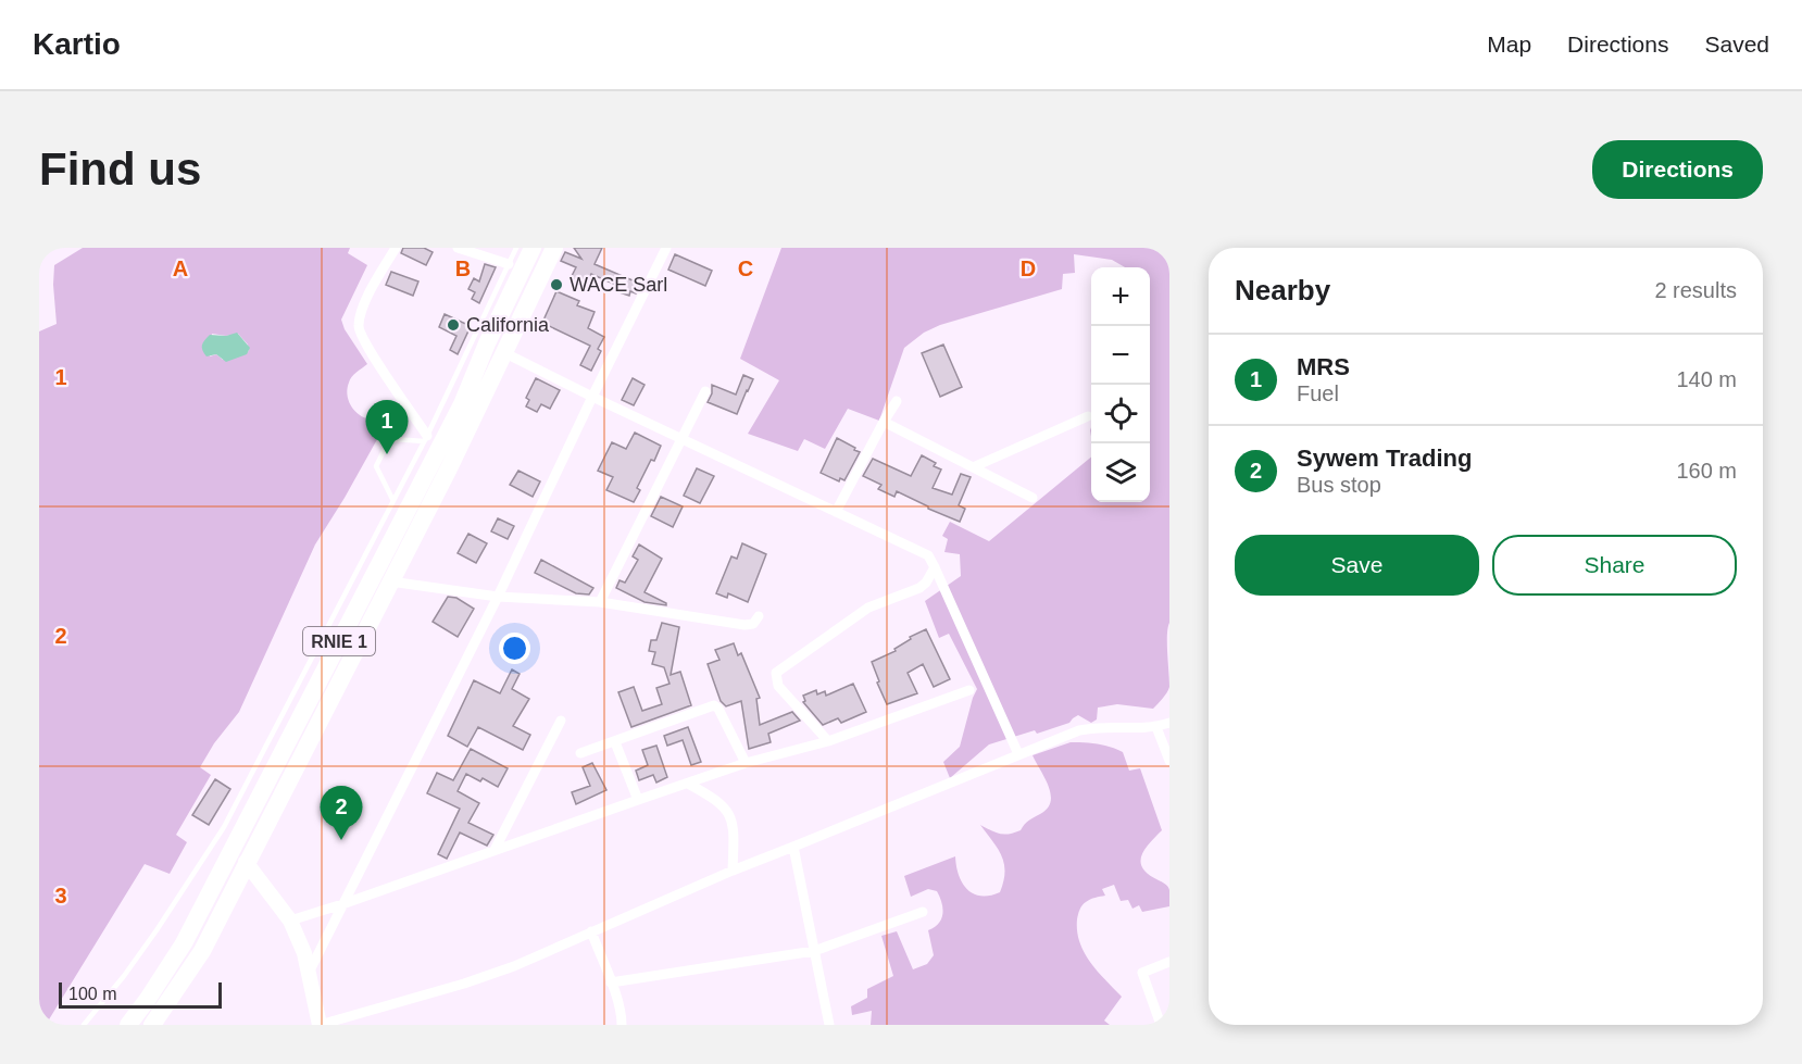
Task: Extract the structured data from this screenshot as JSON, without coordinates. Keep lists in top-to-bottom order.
{
  "streets": {
    "highway": ["RNIE 1"]
  },
  "places": ["WACE Sarl", "California"],
  "scale_bar": "100 m",
  "page": {
    "header": "Kartio",
    "nav": ["Map", "Directions", "Saved"],
    "buttons": [
      "Directions",
      ["Save", "Share"]
    ],
    "title": "Find us",
    "heading": ["Nearby", "2 results"],
    "map_buttons": ["+", "−"],
    "list": [
      {
        "mark": "1",
        "name": "MRS",
        "note": "Fuel",
        "value": "140 m"
      },
      {
        "mark": "2",
        "name": "Sywem Trading",
        "note": "Bus stop",
        "value": "160 m"
      }
    ],
    "pins": ["1", "2"],
    "scale": "100 m"
  },
  "grid": {
    "columns": [
      "A",
      "B",
      "C",
      "D"
    ],
    "rows": ["1", "2", "3"]
  }
}
